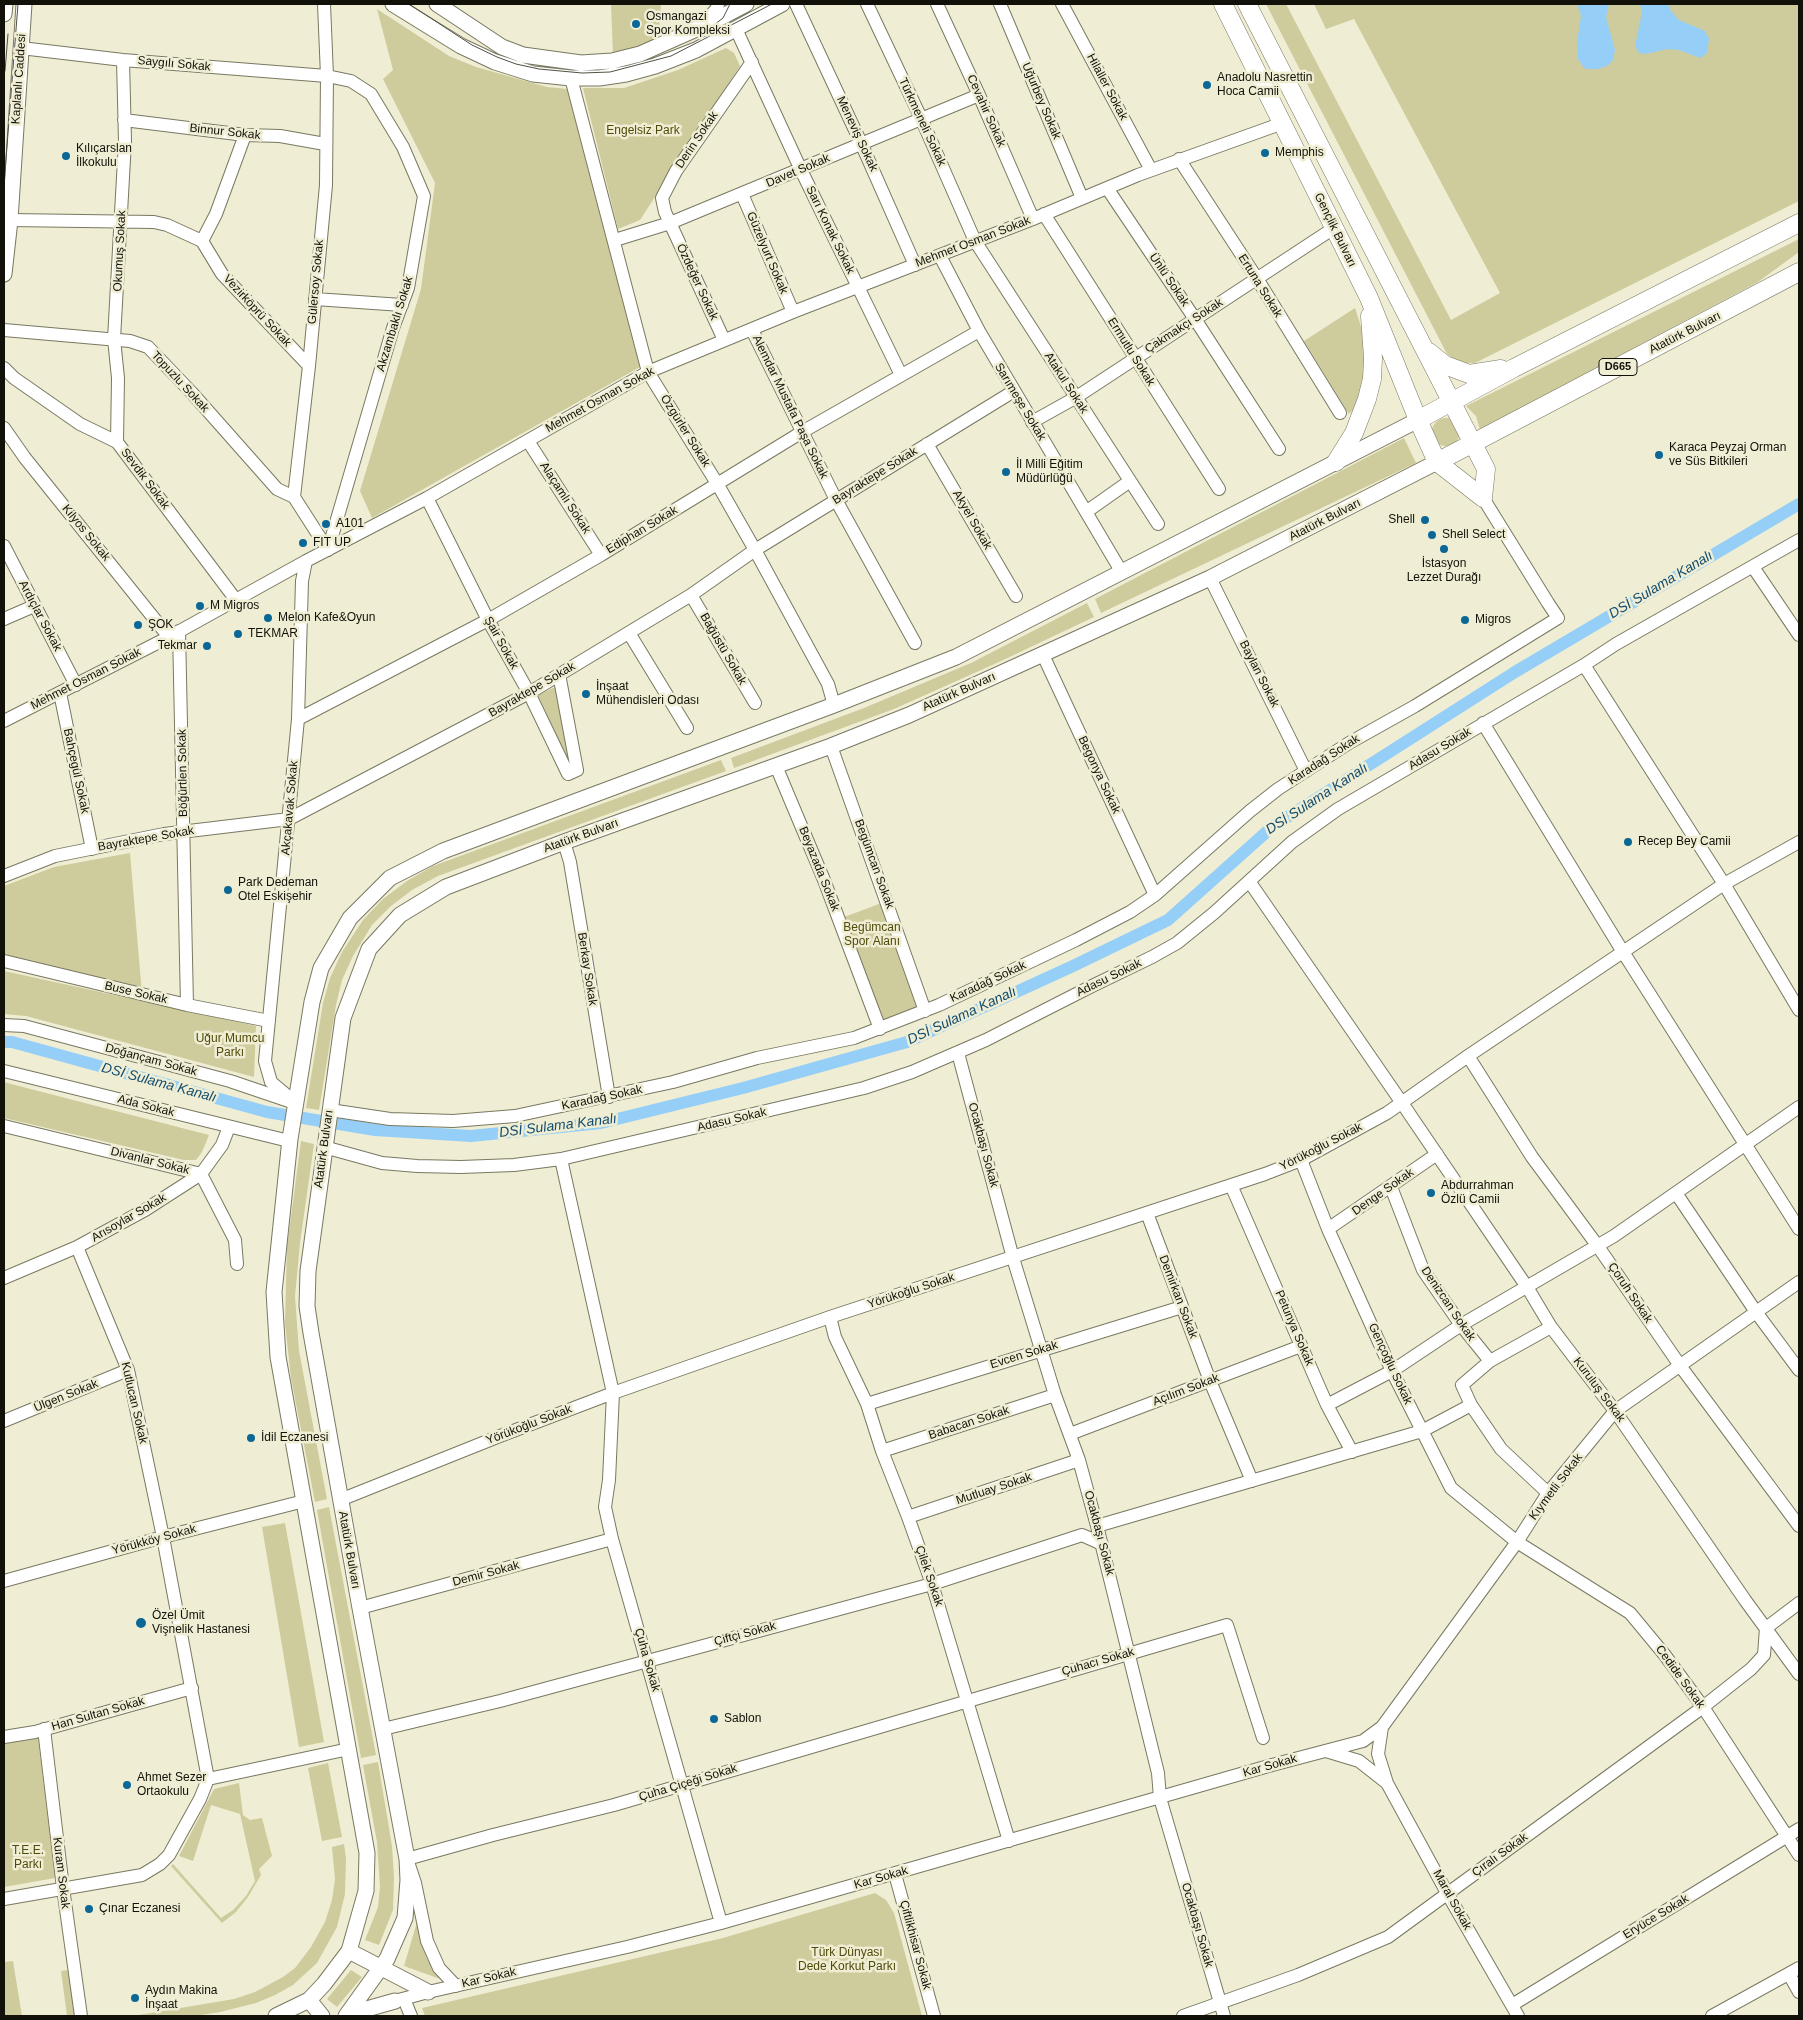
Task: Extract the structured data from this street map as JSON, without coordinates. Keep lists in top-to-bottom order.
{
  "streets": {
    "highway": ["Gençlik Bulvarı", "Atatürk Bulvarı", "D665"],
    "main road": ["Kaplanlı Caddesi"],
    "street": [
      "Saygılı Sokak",
      "Hilaller Sokak",
      "Uğurbey Sokak",
      "Cevahir Sokak",
      "Türkmeneli Sokak",
      "Binnur Sokak",
      "Meneviş Sokak",
      "Derin Sokak",
      "Davet Sokak",
      "Sarı Konak Sokak",
      "Mehmet Osman Sokak",
      "Okumuş Sokak",
      "Güzelyurt Sokak",
      "Ünlü Sokak",
      "Gülersoy Sokak",
      "Özdeğer Sokak",
      "Ertuna Sokak",
      "Vezirköprü Sokak",
      "Akzambaklı Sokak",
      "Çakmakçı Sokak",
      "Ermutlu Sokak",
      "Topuzlu Sokak",
      "Atakul Sokak",
      "Sarımeşe Sokak",
      "Alemdar Mustafa Paşa Sokak",
      "Özgürler Sokak",
      "Bayraktepe Sokak",
      "Sevdik Sokak",
      "Alaçamlı Sokak",
      "Akyel Sokak",
      "Ediphan Sokak",
      "Kilyos Sokak",
      "Ardıçlar Sokak",
      "Şair Sokak",
      "Bağüstü Sokak",
      "Baylan Sokak",
      "Adasu Sokak",
      "Karadağ Sokak",
      "Bahçegül Sokak",
      "Böğürtlen Sokak",
      "Begonya Sokak",
      "Akçakavak Sokak",
      "Begümcan Sokak",
      "Beyazada Sokak",
      "Berkay Sokak",
      "Buse Sokak",
      "Doğançam Sokak",
      "Ada Sokak",
      "Ocakbaşı Sokak",
      "Yörükoğlu Sokak",
      "Divanlar Sokak",
      "Denge Sokak",
      "Arısoylar Sokak",
      "Çoruh Sokak",
      "Demirkan Sokak",
      "Denizcan Sokak",
      "Petunya Sokak",
      "Evcen Sokak",
      "Gençoğlu Sokak",
      "Açılım Sokak",
      "Kuruluş Sokak",
      "Ülgen Sokak",
      "Kutlucan Sokak",
      "Babacan Sokak",
      "Kıymetli Sokak",
      "Mutluay Sokak",
      "Yörükköy Sokak",
      "Demir Sokak",
      "Çilek Sokak",
      "Çiftçi Sokak",
      "Çuha Sokak",
      "Çuhacı Sokak",
      "Cedide Sokak",
      "Han Sultan Sokak",
      "Kar Sokak",
      "Çuha Çiçeği Sokak",
      "Çıralı Sokak",
      "Kuram Sokak",
      "Maral Sokak",
      "Eryüce Sokak",
      "Çiftlikhisar Sokak"
    ]
  },
  "crossings": [
    ["Saygılı Sokak", "Kaplanlı Caddesi"],
    ["Saygılı Sokak", "Okumuş Sokak"],
    ["Saygılı Sokak", "Gülersoy Sokak"],
    ["Saygılı Sokak", "Akzambaklı Sokak"],
    ["Hilaller Sokak", "Mehmet Osman Sokak"],
    ["Uğurbey Sokak", "Mehmet Osman Sokak"],
    ["Cevahir Sokak", "Davet Sokak"],
    ["Cevahir Sokak", "Mehmet Osman Sokak"],
    ["Cevahir Sokak", "Ermutlu Sokak"],
    ["Türkmeneli Sokak", "Davet Sokak"],
    ["Türkmeneli Sokak", "Mehmet Osman Sokak"],
    ["Türkmeneli Sokak", "Atakul Sokak"],
    ["Binnur Sokak", "Okumuş Sokak"],
    ["Binnur Sokak", "Gülersoy Sokak"],
    ["Meneviş Sokak", "Davet Sokak"],
    ["Meneviş Sokak", "Mehmet Osman Sokak"],
    ["Derin Sokak", "Davet Sokak"],
    ["Derin Sokak", "Sarı Konak Sokak"],
    ["Derin Sokak", "Özdeğer Sokak"],
    ["Davet Sokak", "Sarı Konak Sokak"],
    ["Davet Sokak", "Güzelyurt Sokak"],
    ["Davet Sokak", "Özdeğer Sokak"],
    ["Davet Sokak", "Özgürler Sokak"],
    ["Sarı Konak Sokak", "Mehmet Osman Sokak"],
    ["Sarı Konak Sokak", "Ediphan Sokak"],
    ["Gençlik Bulvarı", "Mehmet Osman Sokak"],
    ["Gençlik Bulvarı", "Çakmakçı Sokak"],
    ["Gençlik Bulvarı", "Atatürk Bulvarı"],
    ["Gençlik Bulvarı", "Karadağ Sokak"],
    ["Mehmet Osman Sokak", "Güzelyurt Sokak"],
    ["Mehmet Osman Sokak", "Ünlü Sokak"],
    ["Mehmet Osman Sokak", "Özdeğer Sokak"],
    ["Mehmet Osman Sokak", "Ertuna Sokak"],
    ["Mehmet Osman Sokak", "Akzambaklı Sokak"],
    ["Mehmet Osman Sokak", "Ermutlu Sokak"],
    ["Mehmet Osman Sokak", "Atakul Sokak"],
    ["Mehmet Osman Sokak", "Sarımeşe Sokak"],
    ["Mehmet Osman Sokak", "Alemdar Mustafa Paşa Sokak"],
    ["Mehmet Osman Sokak", "Özgürler Sokak"],
    ["Mehmet Osman Sokak", "Sevdik Sokak"],
    ["Mehmet Osman Sokak", "Alaçamlı Sokak"],
    ["Mehmet Osman Sokak", "Kilyos Sokak"],
    ["Mehmet Osman Sokak", "Ardıçlar Sokak"],
    ["Mehmet Osman Sokak", "Şair Sokak"],
    ["Mehmet Osman Sokak", "Bahçegül Sokak"],
    ["Mehmet Osman Sokak", "Böğürtlen Sokak"],
    ["Mehmet Osman Sokak", "Akçakavak Sokak"],
    ["Okumuş Sokak", "Topuzlu Sokak"],
    ["Okumuş Sokak", "Sevdik Sokak"],
    ["Ünlü Sokak", "Çakmakçı Sokak"],
    ["Gülersoy Sokak", "Vezirköprü Sokak"],
    ["Gülersoy Sokak", "Akzambaklı Sokak"],
    ["Gülersoy Sokak", "Topuzlu Sokak"],
    ["Ertuna Sokak", "Çakmakçı Sokak"],
    ["Çakmakçı Sokak", "Ermutlu Sokak"],
    ["Çakmakçı Sokak", "Atakul Sokak"],
    ["Çakmakçı Sokak", "Sarımeşe Sokak"],
    ["Atatürk Bulvarı", "Baylan Sokak"],
    ["Atatürk Bulvarı", "Adasu Sokak"],
    ["Atatürk Bulvarı", "Karadağ Sokak"],
    ["Atatürk Bulvarı", "Begonya Sokak"],
    ["Atatürk Bulvarı", "Begümcan Sokak"],
    ["Atatürk Bulvarı", "Beyazada Sokak"],
    ["Atatürk Bulvarı", "Berkay Sokak"],
    ["Atatürk Bulvarı", "Yörükoğlu Sokak"],
    ["Atatürk Bulvarı", "Demir Sokak"],
    ["Atatürk Bulvarı", "Çiftçi Sokak"],
    ["Atatürk Bulvarı", "Çuha Çiçeği Sokak"],
    ["Sarımeşe Sokak", "Bayraktepe Sokak"],
    ["Sarımeşe Sokak", "Ediphan Sokak"],
    ["Alemdar Mustafa Paşa Sokak", "Bayraktepe Sokak"],
    ["Alemdar Mustafa Paşa Sokak", "Ediphan Sokak"],
    ["Özgürler Sokak", "Bayraktepe Sokak"],
    ["Özgürler Sokak", "Ediphan Sokak"],
    ["Bayraktepe Sokak", "Akyel Sokak"],
    ["Bayraktepe Sokak", "Şair Sokak"],
    ["Bayraktepe Sokak", "Bağüstü Sokak"],
    ["Bayraktepe Sokak", "Bahçegül Sokak"],
    ["Bayraktepe Sokak", "Böğürtlen Sokak"],
    ["Bayraktepe Sokak", "Akçakavak Sokak"],
    ["Alaçamlı Sokak", "Ediphan Sokak"],
    ["Ediphan Sokak", "Şair Sokak"],
    ["Ediphan Sokak", "Akçakavak Sokak"],
    ["Kilyos Sokak", "Böğürtlen Sokak"],
    ["Baylan Sokak", "Karadağ Sokak"],
    ["Adasu Sokak", "Ocakbaşı Sokak"],
    ["Adasu Sokak", "Kuruluş Sokak"],
    ["Adasu Sokak", "Çuha Sokak"],
    ["Karadağ Sokak", "Begonya Sokak"],
    ["Karadağ Sokak", "Begümcan Sokak"],
    ["Karadağ Sokak", "Beyazada Sokak"],
    ["Karadağ Sokak", "Berkay Sokak"],
    ["Böğürtlen Sokak", "Buse Sokak"],
    ["Akçakavak Sokak", "Buse Sokak"],
    ["Akçakavak Sokak", "Doğançam Sokak"],
    ["Ada Sokak", "Arısoylar Sokak"],
    ["Ocakbaşı Sokak", "Yörükoğlu Sokak"],
    ["Ocakbaşı Sokak", "Evcen Sokak"],
    ["Ocakbaşı Sokak", "Açılım Sokak"],
    ["Ocakbaşı Sokak", "Babacan Sokak"],
    ["Ocakbaşı Sokak", "Mutluay Sokak"],
    ["Ocakbaşı Sokak", "Çiftçi Sokak"],
    ["Ocakbaşı Sokak", "Çuhacı Sokak"],
    ["Ocakbaşı Sokak", "Kar Sokak"],
    ["Ocakbaşı Sokak", "Çıralı Sokak"],
    ["Yörükoğlu Sokak", "Çoruh Sokak"],
    ["Yörükoğlu Sokak", "Demirkan Sokak"],
    ["Yörükoğlu Sokak", "Petunya Sokak"],
    ["Yörükoğlu Sokak", "Gençoğlu Sokak"],
    ["Yörükoğlu Sokak", "Kuruluş Sokak"],
    ["Yörükoğlu Sokak", "Çilek Sokak"],
    ["Yörükoğlu Sokak", "Çuha Sokak"],
    ["Divanlar Sokak", "Arısoylar Sokak"],
    ["Denge Sokak", "Denizcan Sokak"],
    ["Denge Sokak", "Gençoğlu Sokak"],
    ["Denge Sokak", "Kuruluş Sokak"],
    ["Arısoylar Sokak", "Kutlucan Sokak"],
    ["Çoruh Sokak", "Kıymetli Sokak"],
    ["Demirkan Sokak", "Evcen Sokak"],
    ["Demirkan Sokak", "Açılım Sokak"],
    ["Petunya Sokak", "Açılım Sokak"],
    ["Evcen Sokak", "Çilek Sokak"],
    ["Gençoğlu Sokak", "Kıymetli Sokak"],
    ["Gençoğlu Sokak", "Cedide Sokak"],
    ["Kuruluş Sokak", "Kıymetli Sokak"],
    ["Kuruluş Sokak", "Çıralı Sokak"],
    ["Ülgen Sokak", "Kutlucan Sokak"],
    ["Kutlucan Sokak", "Yörükköy Sokak"],
    ["Kutlucan Sokak", "Han Sultan Sokak"],
    ["Babacan Sokak", "Çilek Sokak"],
    ["Kıymetli Sokak", "Cedide Sokak"],
    ["Kıymetli Sokak", "Kar Sokak"],
    ["Mutluay Sokak", "Çilek Sokak"],
    ["Demir Sokak", "Çuha Sokak"],
    ["Çilek Sokak", "Çiftçi Sokak"],
    ["Çilek Sokak", "Çuhacı Sokak"],
    ["Çilek Sokak", "Kar Sokak"],
    ["Çilek Sokak", "Çuha Çiçeği Sokak"],
    ["Çiftçi Sokak", "Çuha Sokak"],
    ["Çuha Sokak", "Kar Sokak"],
    ["Çuha Sokak", "Çuha Çiçeği Sokak"],
    ["Çuhacı Sokak", "Çuha Çiçeği Sokak"],
    ["Cedide Sokak", "Çıralı Sokak"],
    ["Cedide Sokak", "Eryüce Sokak"],
    ["Han Sultan Sokak", "Kuram Sokak"],
    ["Kar Sokak", "Çiftlikhisar Sokak"],
    ["Çıralı Sokak", "Maral Sokak"],
    ["Maral Sokak", "Eryüce Sokak"]
  ],
  "water": ["DSİ Sulama Kanalı"],
  "parks": [
    "Engelsiz Park",
    "Begümcan Spor Alanı",
    "Uğur Mumcu Parkı",
    "T.E.E. Parkı",
    "Türk Dünyası Dede Korkut Parkı"
  ],
  "places": [
    "Osmangazi Spor Kompleksi",
    "Anadolu Nasrettin Hoca Camii",
    "Memphis",
    "Kılıçarslan İlkokulu",
    "Karaca Peyzaj Orman ve Süs Bitkileri",
    "İl Milli Eğitim Müdürlüğü",
    "Shell",
    "A101",
    "Shell Select",
    "FIT UP",
    "İstasyon Lezzet Durağı",
    "M Migros",
    "Melon Kafe&Oyun",
    "Migros",
    "ŞOK",
    "TEKMAR",
    "Tekmar",
    "İnşaat Mühendisleri Odası",
    "Recep Bey Camii",
    "Park Dedeman Otel Eskişehir",
    "Abdurrahman Özlü Camii",
    "İdil Eczanesi",
    "Özel Ümit Vişnelik Hastanesi",
    "Sablon",
    "Ahmet Sezer Ortaokulu",
    "Çınar Eczanesi",
    "Aydın Makina İnşaat"
  ]
}
